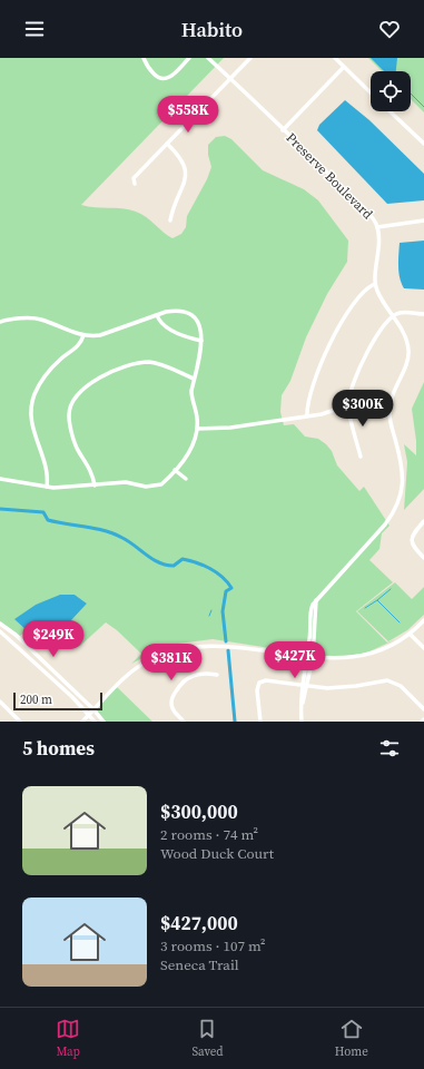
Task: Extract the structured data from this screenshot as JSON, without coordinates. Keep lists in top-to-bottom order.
{
  "streets": {
    "street": ["Preserve Boulevard"]
  },
  "scale_bar": "200 m",
  "page": {
    "header": "Habito",
    "price": [
      "$558K",
      "$300K",
      "$249K",
      "$427K",
      "$381K"
    ],
    "scale": "200 m",
    "heading": "5 homes",
    "list": [
      {
        "name": "$300,000",
        "note": "2 rooms · 74 m² · Wood Duck Court"
      },
      {
        "name": "$427,000",
        "note": "3 rooms · 107 m² · Seneca Trail"
      }
    ],
    "tabs": ["Map", "Saved", "Home"]
  }
}
